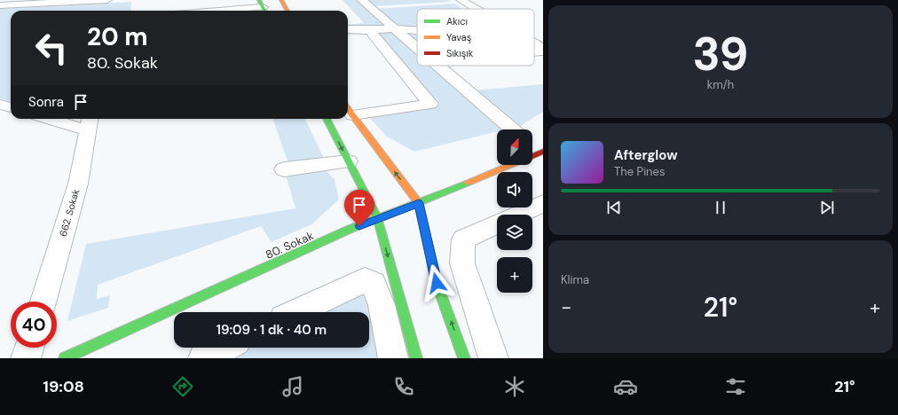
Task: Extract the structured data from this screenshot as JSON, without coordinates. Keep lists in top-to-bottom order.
{
  "streets": {
    "street": ["662. Sokak", "80. Sokak"]
  },
  "legend": ["Akıcı", "Yavaş", "Sıkışık"],
  "north": "top right",
  "page": {
    "tile": [
      ["39", "km/h"],
      "Klima"
    ],
    "turn": ["20 m", "80. Sokak"],
    "then": "Sonra",
    "map_buttons": "+",
    "song": ["Afterglow", "The Pines"],
    "heat": ["−", "21°", "+"],
    "limit": "40",
    "trip": "19:09 · 1 dk · 40 m",
    "tabs": ["19:08", "21°"]
  }
}
